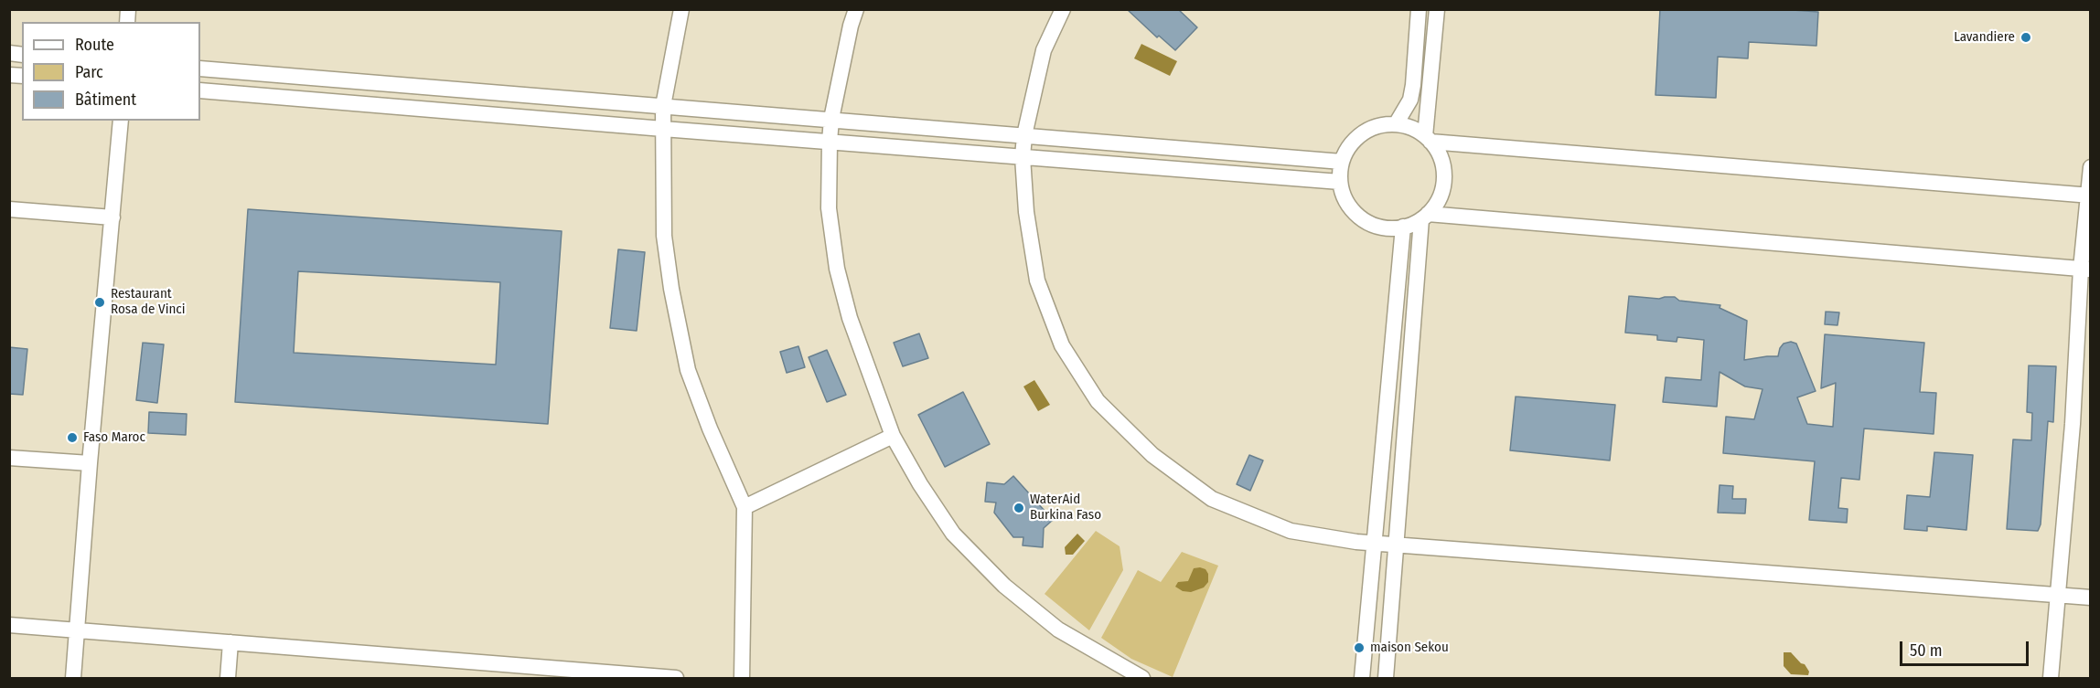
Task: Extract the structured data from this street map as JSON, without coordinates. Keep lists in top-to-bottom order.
{
  "places": [
    "Lavandiere",
    "Restaurant Rosa de Vinci",
    "Faso Maroc",
    "WaterAid Burkina Faso",
    "maison Sekou"
  ],
  "legend": ["Route", "Parc", "Bâtiment"],
  "scale_bar": "50 m"
}
